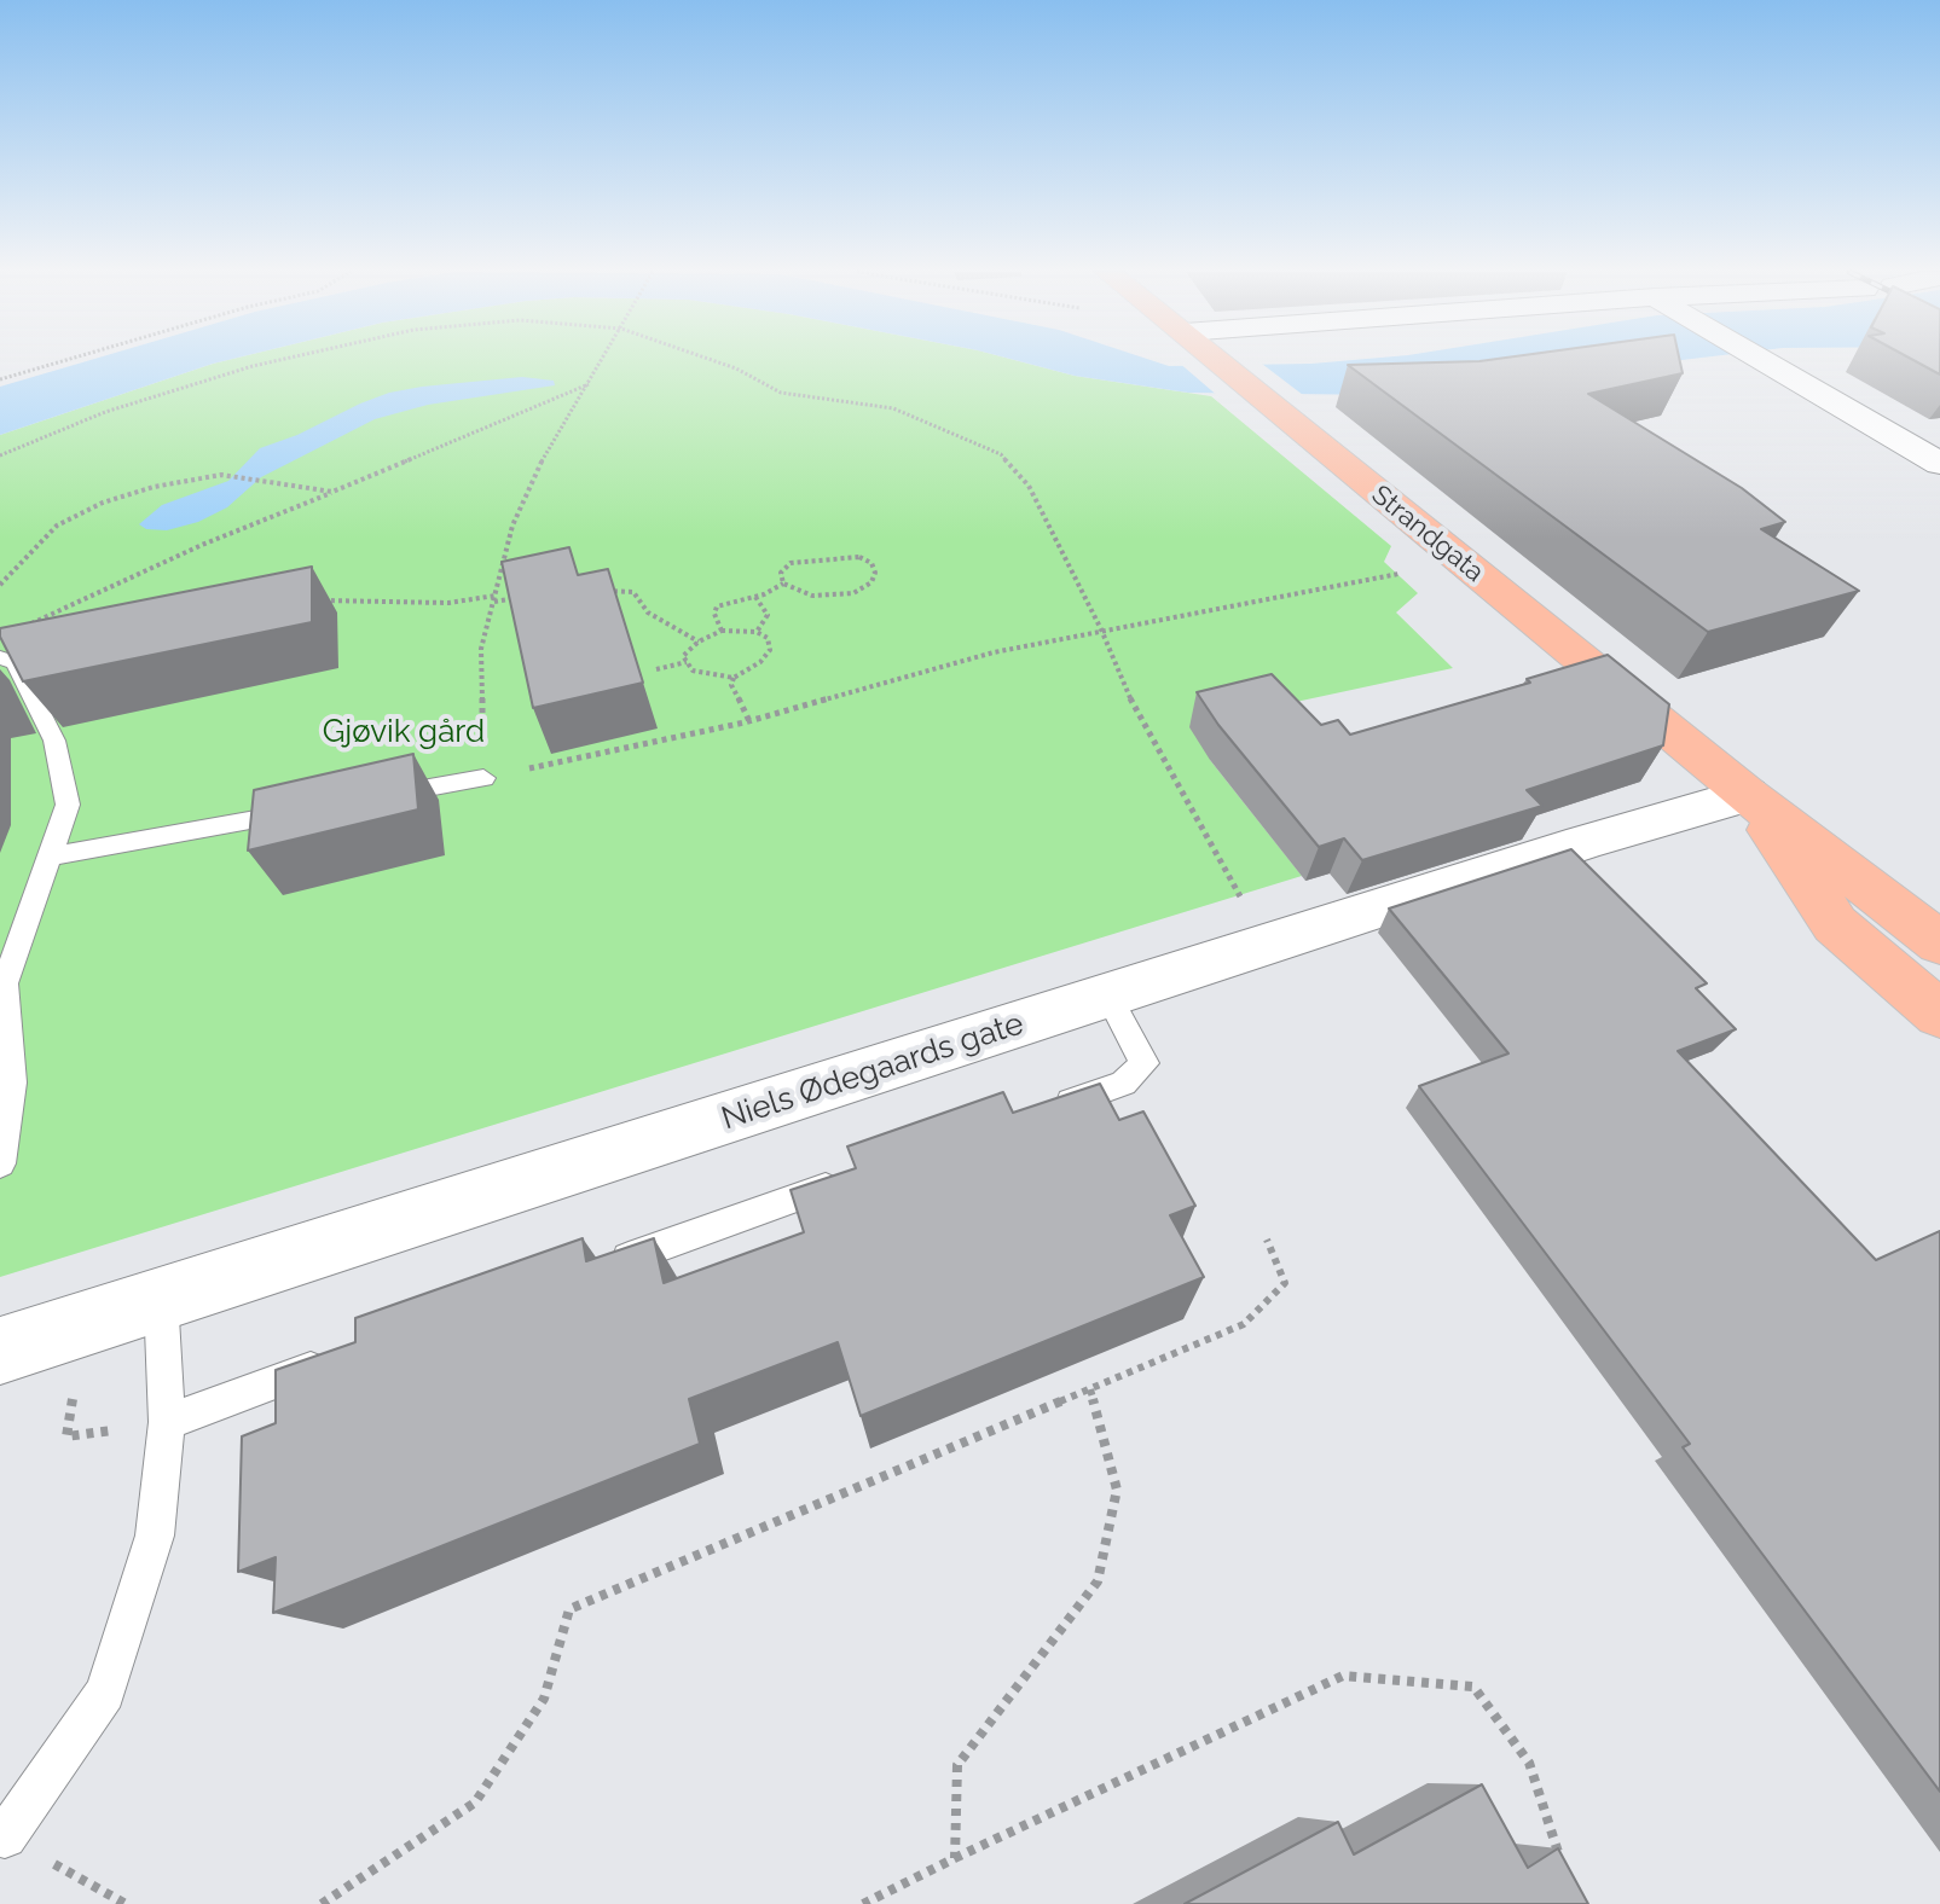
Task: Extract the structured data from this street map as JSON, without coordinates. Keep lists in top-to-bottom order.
{
  "streets": {
    "main road": ["Strandgata"],
    "street": ["Niels Ødegaards gate"]
  },
  "crossings": [
    ["Strandgata", "Niels Ødegaards gate"]
  ],
  "parks": ["Gjøvik gård"]
}
